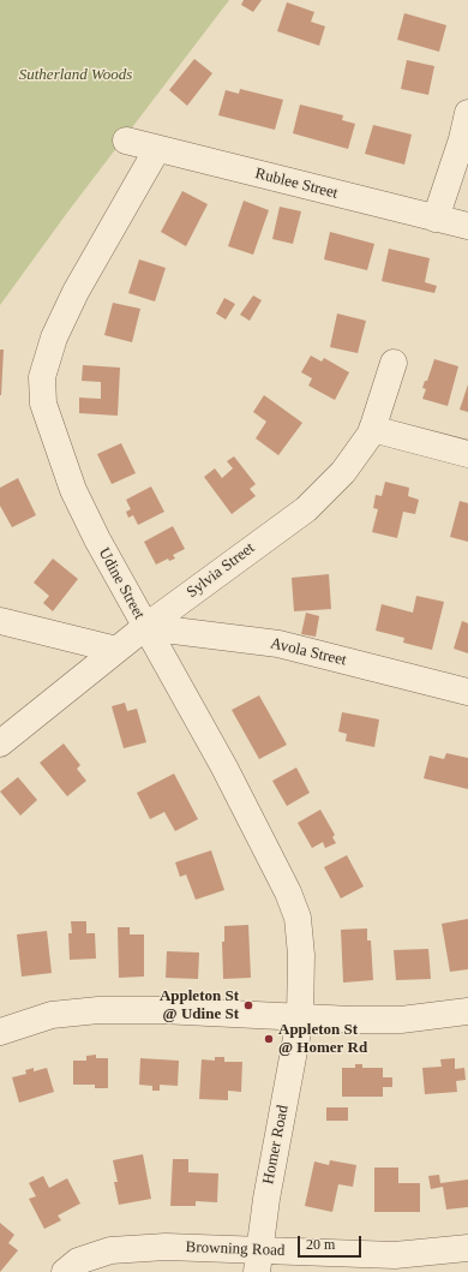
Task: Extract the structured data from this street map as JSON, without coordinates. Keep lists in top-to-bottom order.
{
  "streets": {
    "street": [
      "Rublee Street",
      "Sylvia Street",
      "Udine Street",
      "Avola Street",
      "Homer Road",
      "Browning Road"
    ]
  },
  "crossings": [
    ["Rublee Street", "Udine Street"],
    ["Sylvia Street", "Udine Street"],
    ["Sylvia Street", "Avola Street"],
    ["Udine Street", "Avola Street"],
    ["Udine Street", "Homer Road"],
    ["Homer Road", "Browning Road"]
  ],
  "parks": ["Sutherland Woods"],
  "places": ["Appleton St @ Udine St", "Appleton St @ Homer Rd"],
  "scale_bar": "20 m"
}
